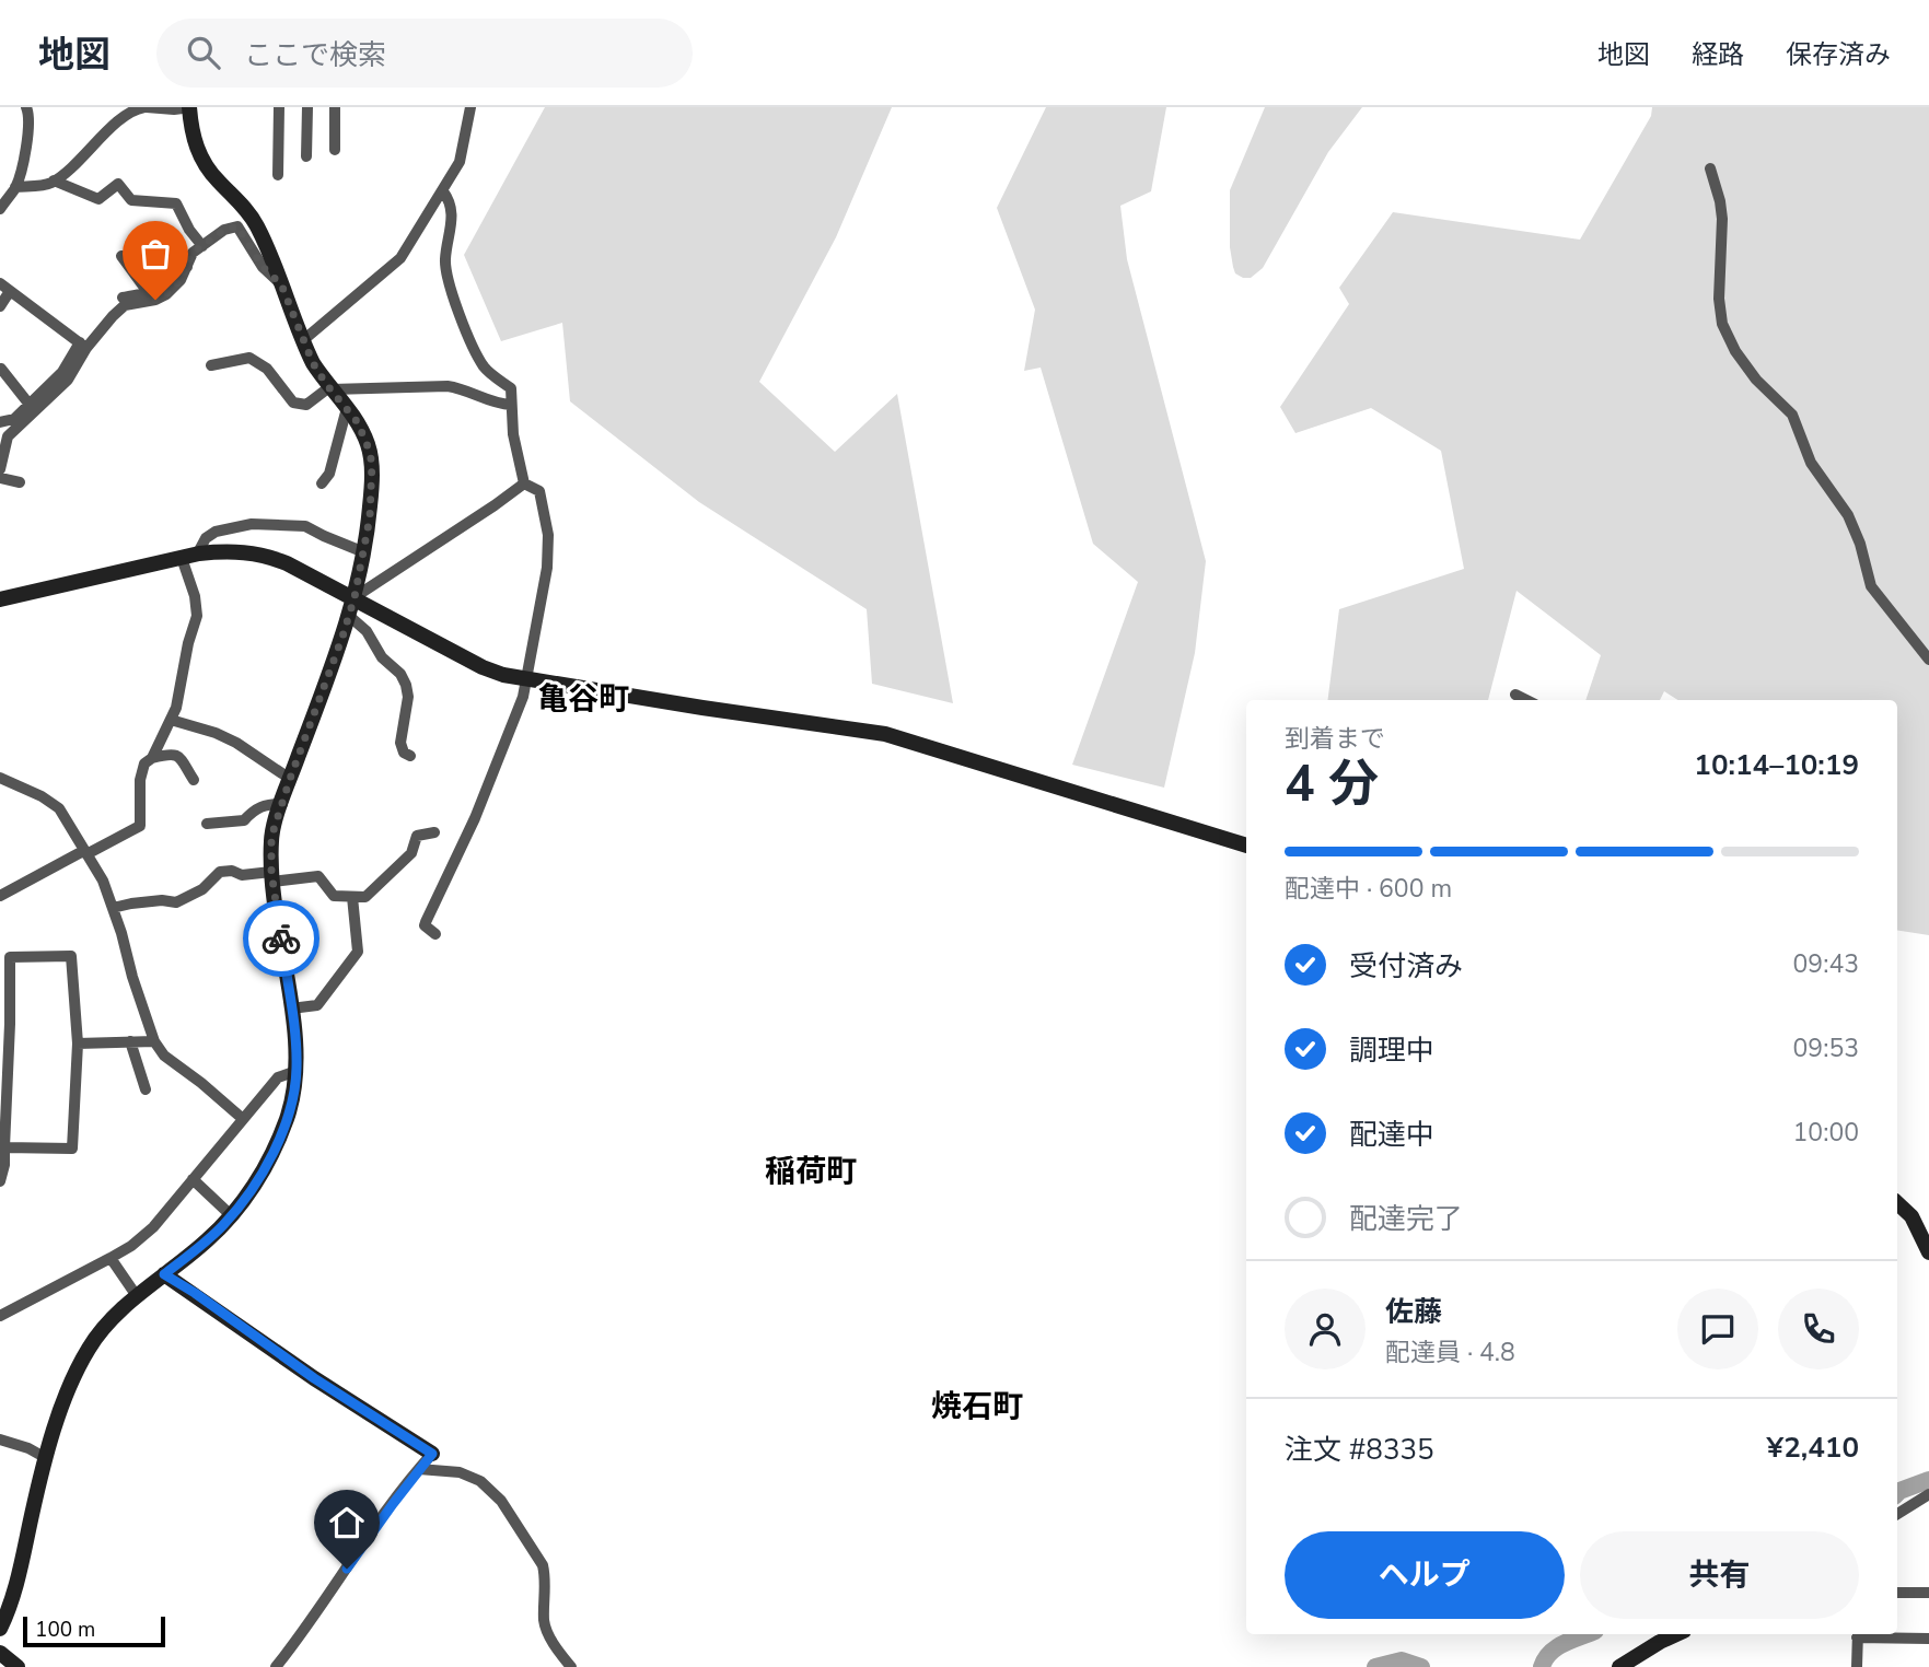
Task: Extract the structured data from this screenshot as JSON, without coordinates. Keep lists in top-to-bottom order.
{
  "districts": ["亀谷町", "稲荷町", "焼石町"],
  "scale_bar": "100 m",
  "page": {
    "header": "地図",
    "search": "ここで検索",
    "nav": ["地図", "経路", "保存済み"],
    "heading": ["4 分", "到着まで", "10:14–10:19"],
    "panel": [
      "佐藤",
      "配達員 · 4.8",
      "注文 #8335",
      "¥2,410"
    ],
    "bar": "配達中 · 600 m",
    "list": [
      ["受付済み", "09:43"],
      ["調理中", "09:53"],
      ["配達中", "10:00"],
      "配達完了"
    ],
    "buttons": ["ヘルプ", "共有"],
    "scale": "100 m"
  }
}
